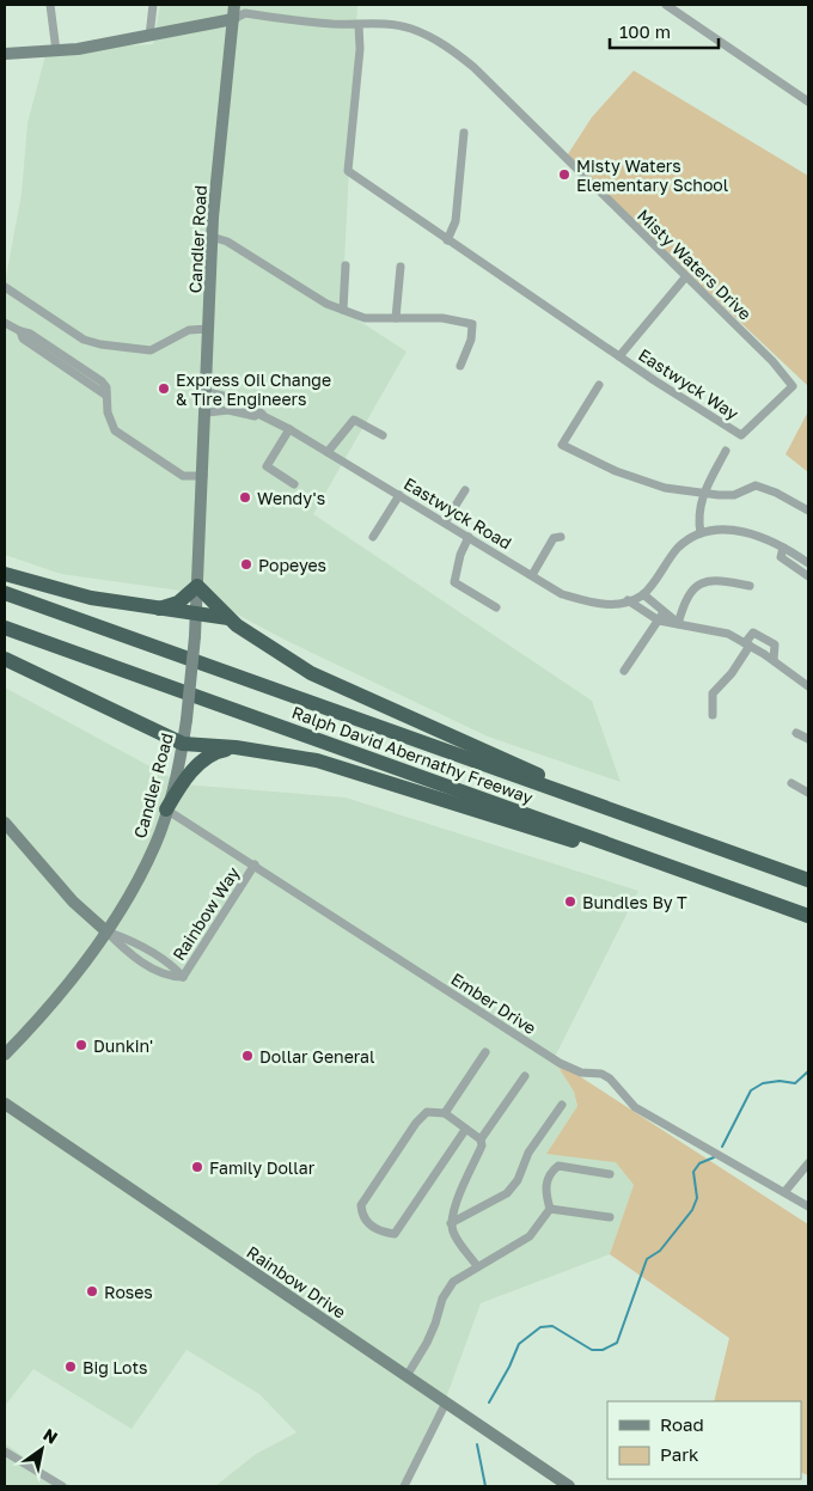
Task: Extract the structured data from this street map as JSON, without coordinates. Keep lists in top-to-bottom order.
{
  "streets": {
    "highway": ["Ralph David Abernathy Freeway"],
    "main road": ["Candler Road", "Rainbow Drive"],
    "street": [
      "Misty Waters Drive",
      "Eastwyck Way",
      "Eastwyck Road",
      "Rainbow Way",
      "Ember Drive"
    ]
  },
  "crossings": [
    ["Candler Road", "Misty Waters Drive"],
    ["Candler Road", "Eastwyck Road"],
    ["Candler Road", "Rainbow Way"],
    ["Candler Road", "Ember Drive"],
    ["Misty Waters Drive", "Eastwyck Way"],
    ["Rainbow Way", "Ember Drive"]
  ],
  "places": [
    "Misty Waters Elementary School",
    "Express Oil Change & Tire Engineers",
    "Wendy's",
    "Popeyes",
    "Bundles By T",
    "Dunkin'",
    "Dollar General",
    "Family Dollar",
    "Roses",
    "Big Lots"
  ],
  "legend": ["Road", "Park"],
  "scale_bar": "100 m",
  "north": "top right"
}
